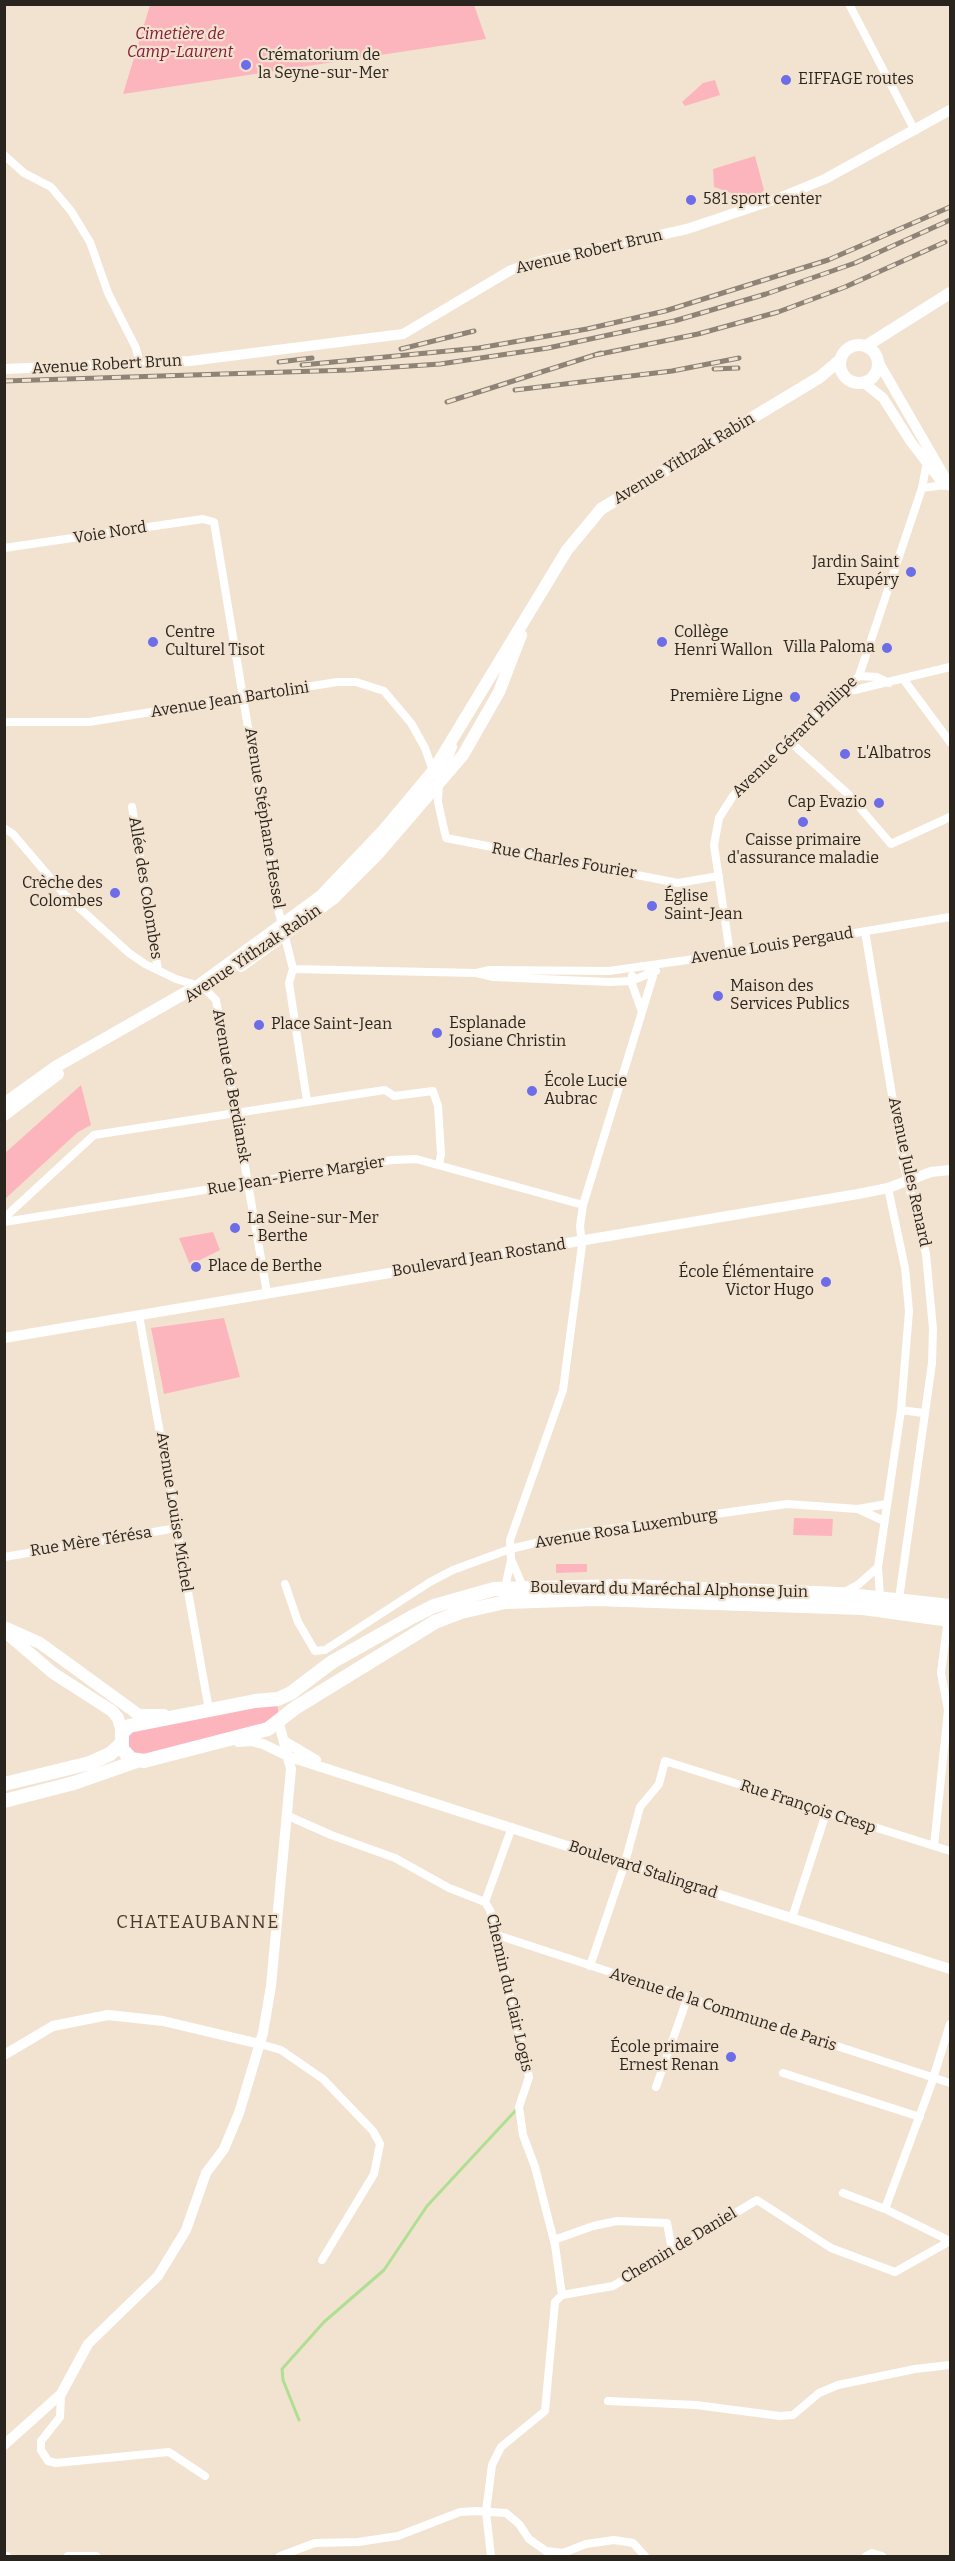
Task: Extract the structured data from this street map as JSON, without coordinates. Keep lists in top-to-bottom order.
{
  "streets": {
    "main road": ["Avenue Yithzak Rabin", "Boulevard du Maréchal Alphonse Juin"],
    "street": [
      "Avenue Robert Brun",
      "Voie Nord",
      "Avenue Jean Bartolini",
      "Avenue Gérard Philipe",
      "Avenue Stéphane Hessel",
      "Rue Charles Fourier",
      "Allée des Colombes",
      "Avenue Louis Pergaud",
      "Avenue de Berdiansk",
      "Avenue Jules Renard",
      "Rue Jean-Pierre Margier",
      "Boulevard Jean Rostand",
      "Avenue Louise Michel",
      "Avenue Rosa Luxemburg",
      "Rue Mère Térésa",
      "Rue François Cresp",
      "Boulevard Stalingrad",
      "Chemin du Clair Logis",
      "Avenue de la Commune de Paris",
      "Chemin de Daniel"
    ]
  },
  "crossings": [
    ["Avenue Yithzak Rabin", "Avenue Jean Bartolini"],
    ["Avenue Yithzak Rabin", "Avenue Stéphane Hessel"],
    ["Avenue Yithzak Rabin", "Rue Charles Fourier"],
    ["Avenue Yithzak Rabin", "Avenue de Berdiansk"],
    ["Voie Nord", "Avenue Stéphane Hessel"],
    ["Avenue Jean Bartolini", "Avenue Stéphane Hessel"],
    ["Avenue Gérard Philipe", "Rue Charles Fourier"],
    ["Avenue Gérard Philipe", "Avenue Louis Pergaud"],
    ["Avenue Louis Pergaud", "Avenue Jules Renard"],
    ["Avenue de Berdiansk", "Rue Jean-Pierre Margier"],
    ["Avenue de Berdiansk", "Boulevard Jean Rostand"],
    ["Avenue Jules Renard", "Boulevard Jean Rostand"],
    ["Avenue Jules Renard", "Avenue Rosa Luxemburg"],
    ["Avenue Jules Renard", "Boulevard du Maréchal Alphonse Juin"],
    ["Boulevard Jean Rostand", "Avenue Louise Michel"],
    ["Avenue Louise Michel", "Rue Mère Térésa"],
    ["Avenue Louise Michel", "Boulevard du Maréchal Alphonse Juin"],
    ["Boulevard du Maréchal Alphonse Juin", "Boulevard Stalingrad"],
    ["Rue François Cresp", "Boulevard Stalingrad"],
    ["Chemin du Clair Logis", "Avenue de la Commune de Paris"],
    ["Chemin du Clair Logis", "Chemin de Daniel"]
  ],
  "districts": ["CHATEAUBANNE"],
  "parks": ["Cimetière de Camp-Laurent"],
  "places": [
    "Crématorium de la Seyne-sur-Mer",
    "EIFFAGE routes",
    "581 sport center",
    "Jardin Saint Exupéry",
    "Centre Culturel Tisot",
    "Collège Henri Wallon",
    "Villa Paloma",
    "Première Ligne",
    "L'Albatros",
    "Cap Evazio",
    "Caisse primaire d'assurance maladie",
    "Crèche des Colombes",
    "Église Saint-Jean",
    "Maison des Services Publics",
    "Place Saint-Jean",
    "Esplanade Josiane Christin",
    "École Lucie Aubrac",
    "La Seine-sur-Mer - Berthe",
    "Place de Berthe",
    "École Élémentaire Victor Hugo",
    "École primaire Ernest Renan"
  ]
}
